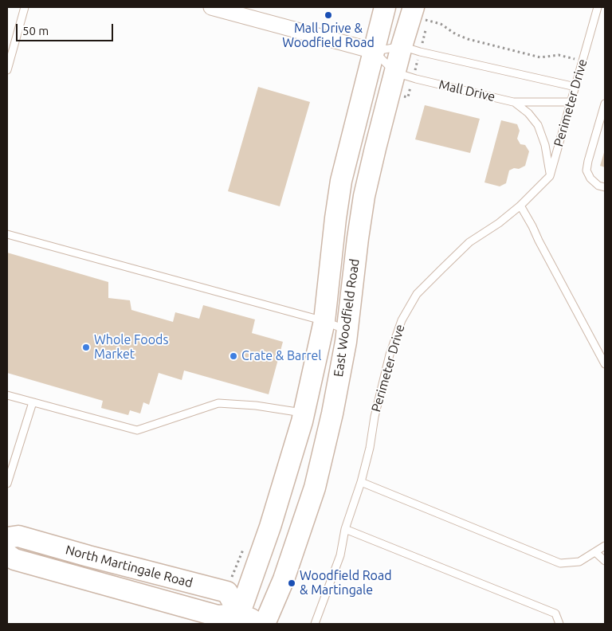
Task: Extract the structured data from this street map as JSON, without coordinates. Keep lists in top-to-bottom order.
{
  "streets": {
    "street": ["Mall Drive", "East Woodfield Road", "North Martingale Road"],
    "lane": ["Perimeter Drive"]
  },
  "crossings": [
    ["Mall Drive", "Perimeter Drive"],
    ["Mall Drive", "East Woodfield Road"],
    ["East Woodfield Road", "North Martingale Road"]
  ],
  "places": [
    "Mall Drive & Woodfield Road",
    "Whole Foods Market",
    "Crate & Barrel",
    "Woodfield Road & Martingale"
  ],
  "scale_bar": "50 m"
}
